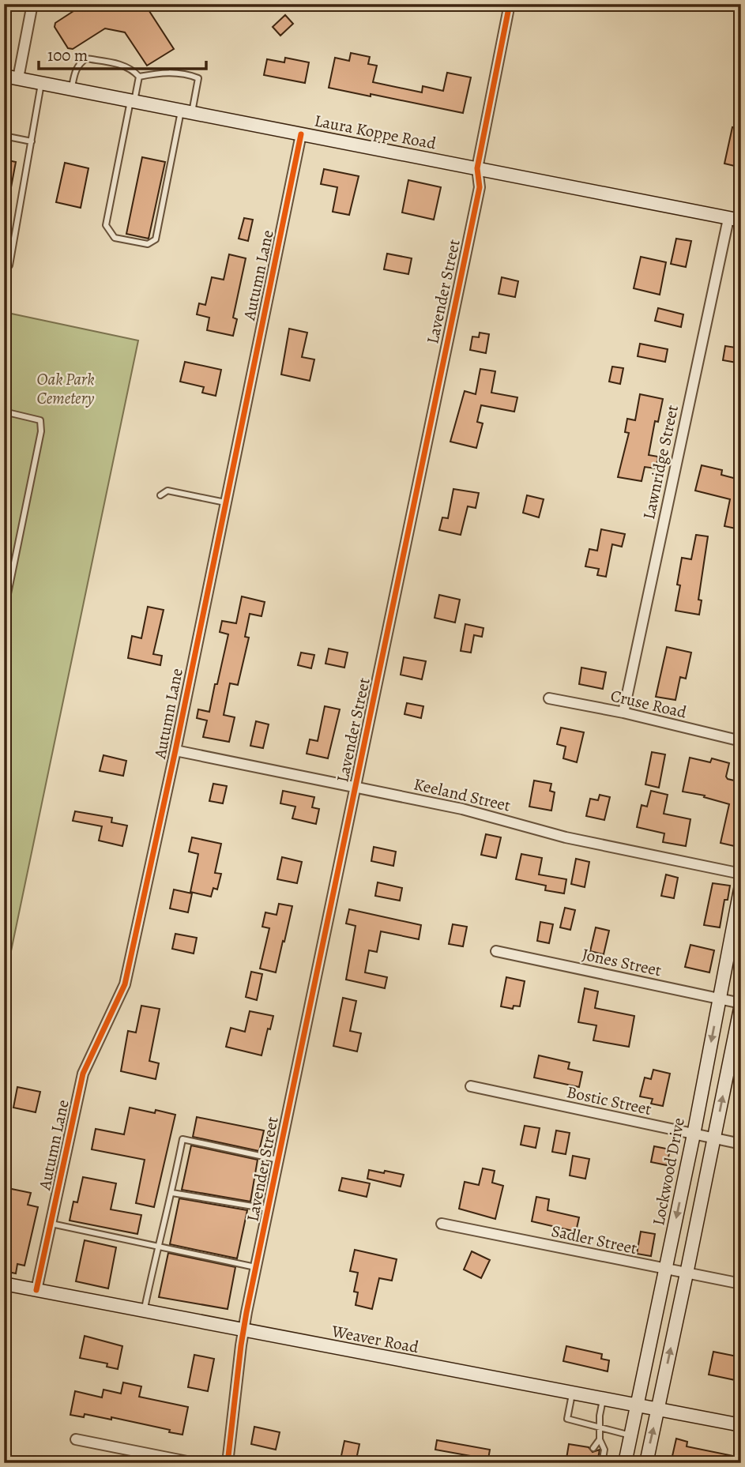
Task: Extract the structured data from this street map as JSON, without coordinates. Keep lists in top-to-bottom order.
{
  "streets": {
    "street": [
      "Laura Koppe Road",
      "Autumn Lane",
      "Lavender Street",
      "Lawnridge Street",
      "Cruse Road",
      "Keeland Street",
      "Jones Street",
      "Bostic Street",
      "Lockwood Drive",
      "Sadler Street",
      "Weaver Road"
    ]
  },
  "crossings": [
    ["Laura Koppe Road", "Autumn Lane"],
    ["Laura Koppe Road", "Lavender Street"],
    ["Laura Koppe Road", "Lawnridge Street"],
    ["Autumn Lane", "Keeland Street"],
    ["Autumn Lane", "Weaver Road"],
    ["Lavender Street", "Keeland Street"],
    ["Lavender Street", "Weaver Road"],
    ["Lawnridge Street", "Cruse Road"],
    ["Jones Street", "Lockwood Drive"],
    ["Bostic Street", "Lockwood Drive"],
    ["Lockwood Drive", "Sadler Street"],
    ["Lockwood Drive", "Weaver Road"]
  ],
  "parks": ["Oak Park Cemetery"],
  "scale_bar": "100 m"
}
